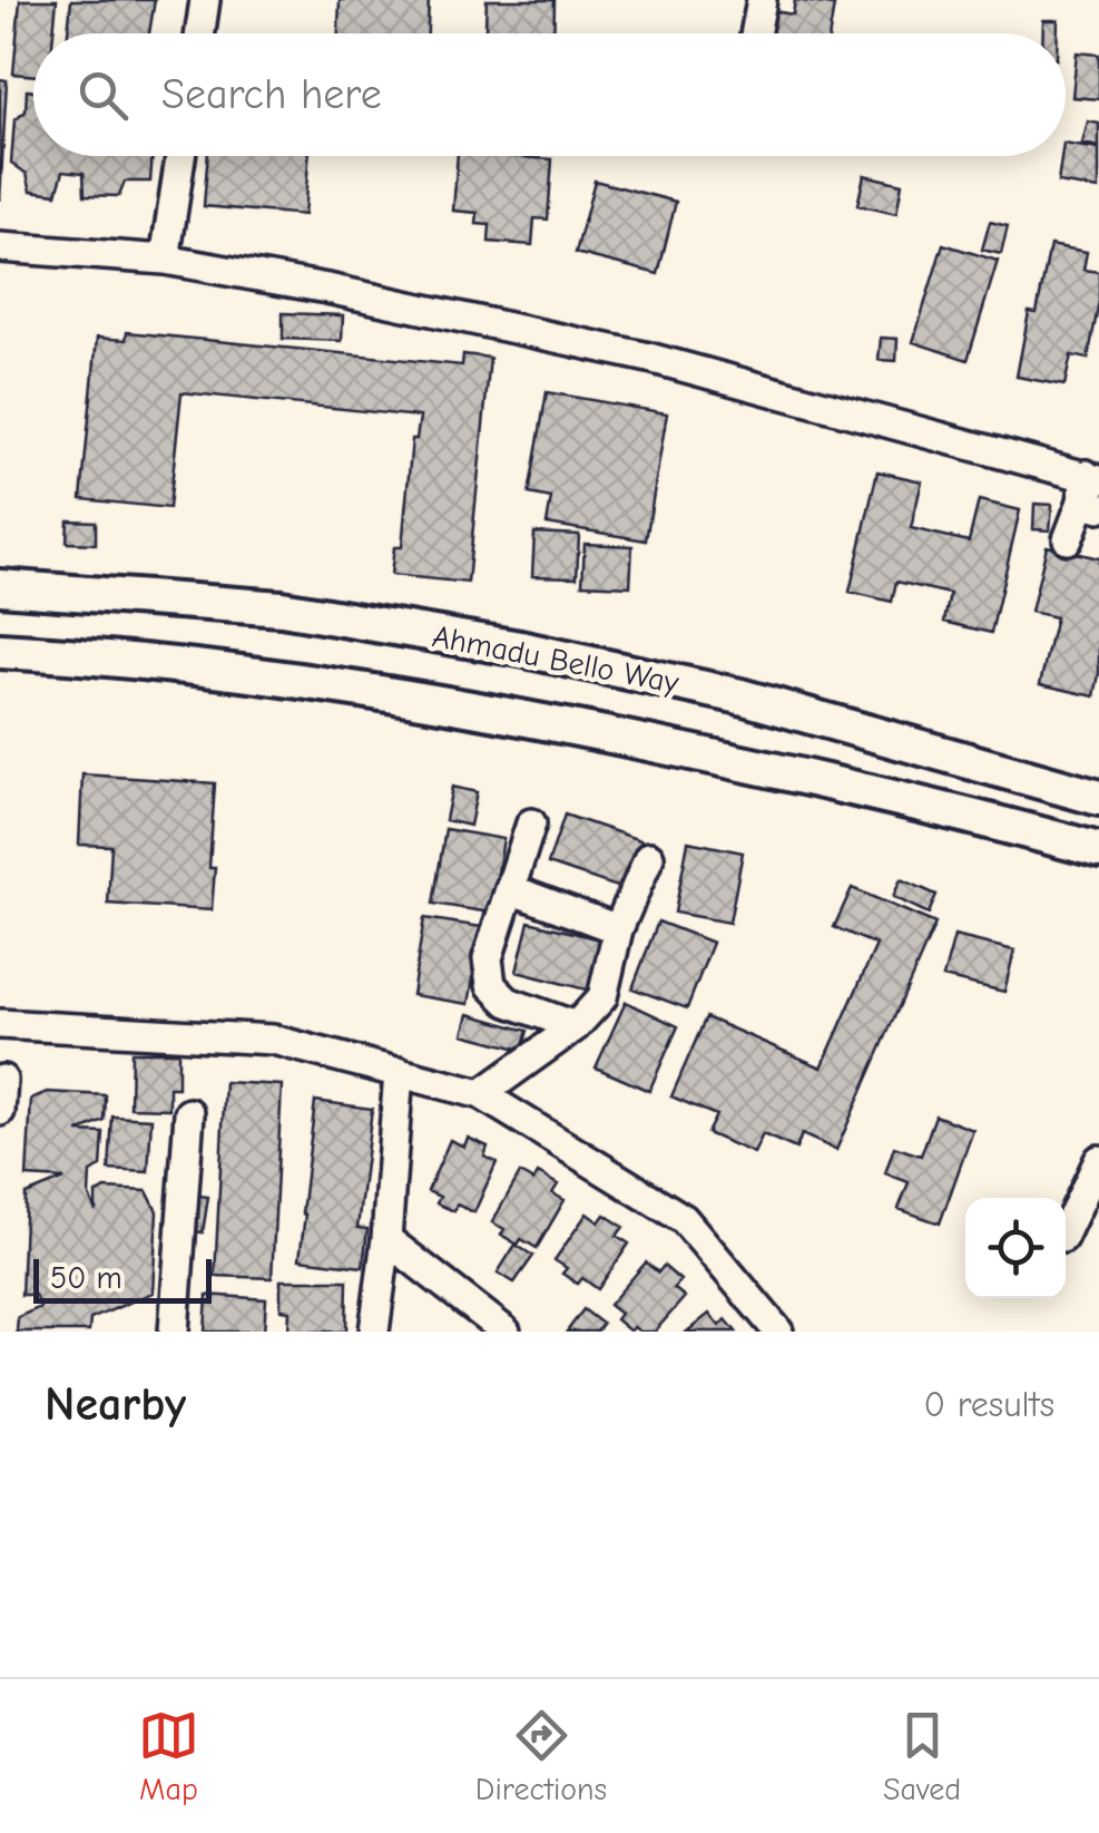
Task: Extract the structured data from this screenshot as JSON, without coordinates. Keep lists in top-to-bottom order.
{
  "streets": {
    "main road": ["Ahmadu Bello Way"]
  },
  "scale_bar": "50 m",
  "page": {
    "search": "Search here",
    "scale": "50 m",
    "heading": ["Nearby", "0 results"],
    "nav": ["Map", "Directions", "Saved"]
  }
}
